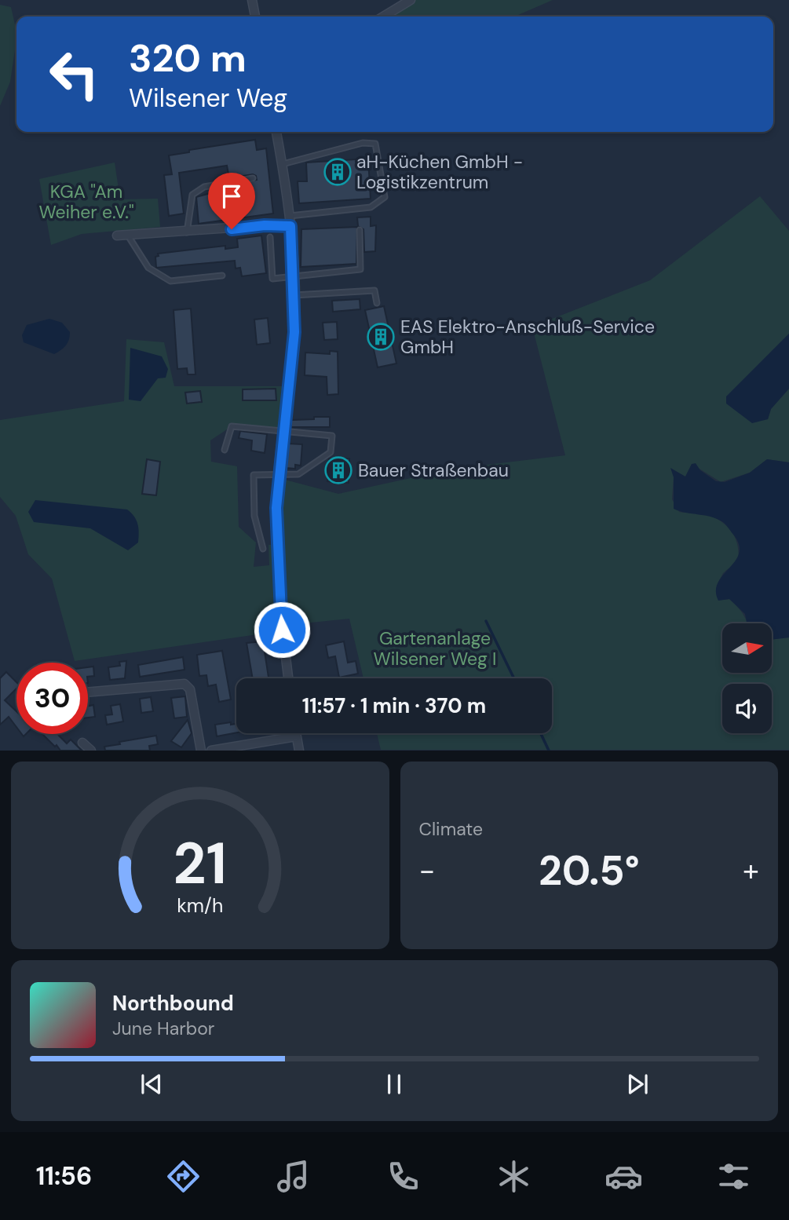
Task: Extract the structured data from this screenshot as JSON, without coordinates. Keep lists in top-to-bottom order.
{
  "parks": ["KGA \"Am Weiher e.V.\"", "Gartenanlage Wilsener Weg I"],
  "places": {
    "building": ["aH-Küchen GmbH - Logistikzentrum", "EAS Elektro-Anschluß-Service GmbH", "Bauer Straßenbau"]
  },
  "north": "right",
  "page": {
    "turn": ["320 m", "Wilsener Weg"],
    "limit": "30",
    "trip": "11:57 · 1 min · 370 m",
    "tile": "Climate",
    "heat": ["−", "20.5°", "+"],
    "song": ["Northbound", "June Harbor"],
    "tabs": "11:56",
    "gauge": ["21", "km/h"]
  }
}
